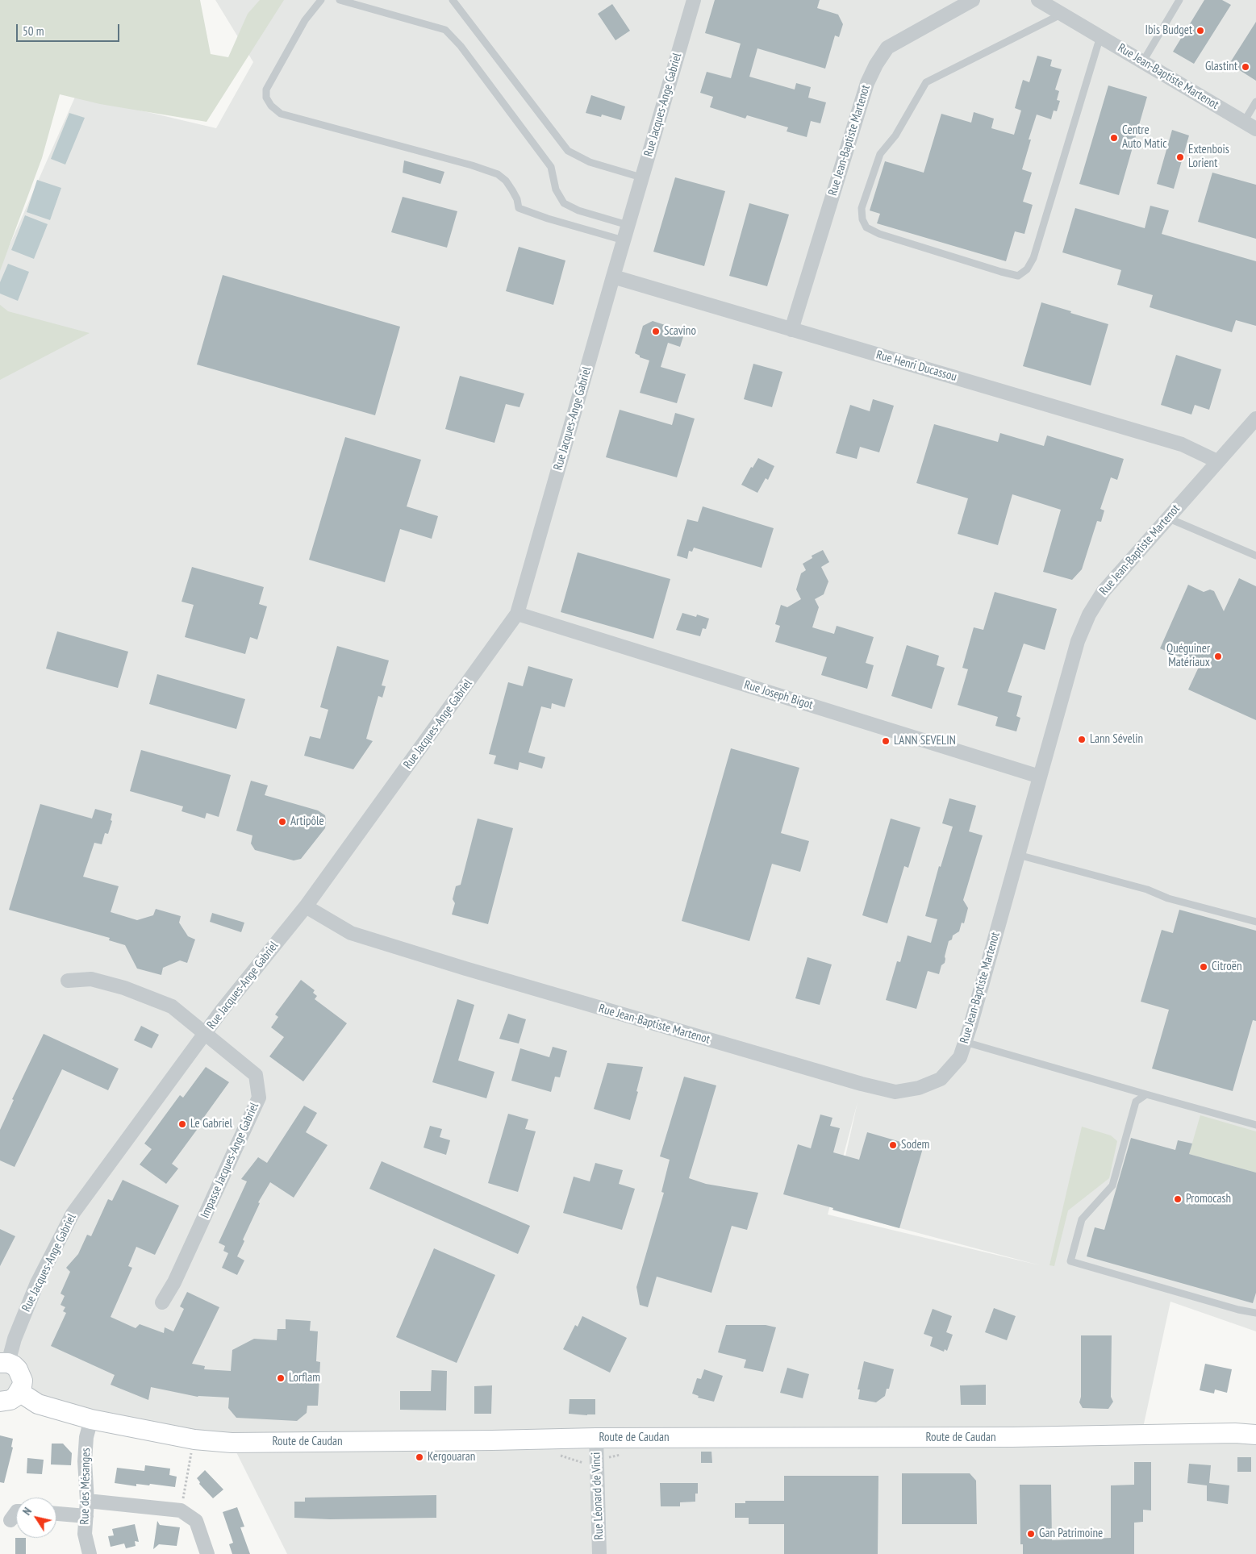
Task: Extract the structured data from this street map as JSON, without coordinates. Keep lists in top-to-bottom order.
{
  "streets": {
    "street": [
      "Rue Jean-Baptiste Martenot",
      "Rue Jacques-Ange Gabriel",
      "Rue Henri Ducassou",
      "Rue Joseph Bigot",
      "Impasse Jacques-Ange Gabriel",
      "Route de Caudan",
      "Rue des Mésanges",
      "Rue Léonard de Vinci"
    ]
  },
  "crossings": [
    ["Rue Jean-Baptiste Martenot", "Rue Jacques-Ange Gabriel"],
    ["Rue Jean-Baptiste Martenot", "Rue Henri Ducassou"],
    ["Rue Jean-Baptiste Martenot", "Rue Joseph Bigot"],
    ["Rue Jacques-Ange Gabriel", "Rue Henri Ducassou"],
    ["Rue Jacques-Ange Gabriel", "Rue Joseph Bigot"],
    ["Rue Jacques-Ange Gabriel", "Impasse Jacques-Ange Gabriel"],
    ["Route de Caudan", "Rue des Mésanges"],
    ["Route de Caudan", "Rue Léonard de Vinci"]
  ],
  "places": [
    "Ibis Budget",
    "Glastint",
    "Centre Auto Matic",
    "Extenbois Lorient",
    "Scavino",
    "Quéguiner Matériaux",
    "Lann Sévelin",
    "LANN SEVELIN",
    "Artipôle",
    "Citroën",
    "Le Gabriel",
    "Sodem",
    "Promocash",
    "Lorflam",
    "Kergouaran",
    "Gan Patrimoine"
  ],
  "scale_bar": "50 m",
  "north": "top left"
}
